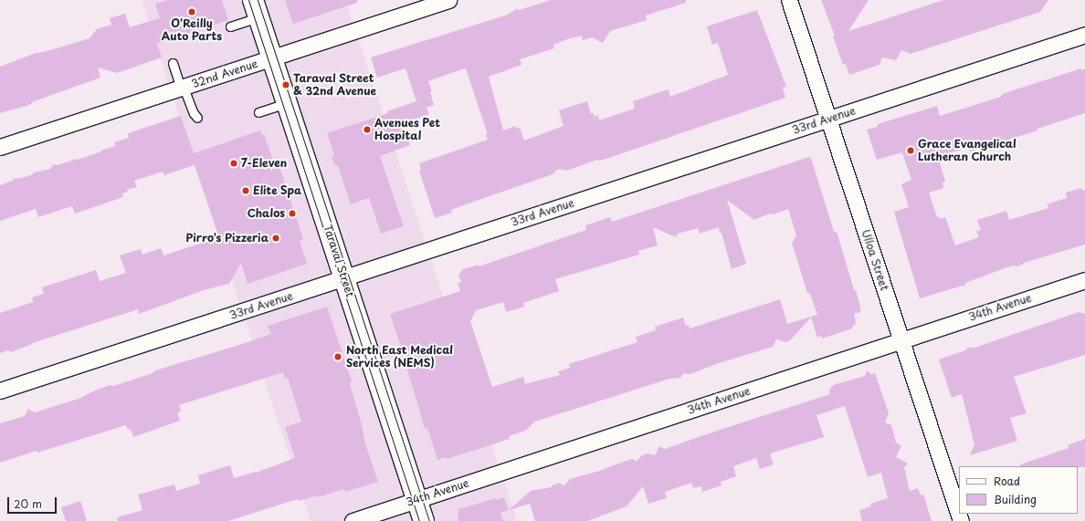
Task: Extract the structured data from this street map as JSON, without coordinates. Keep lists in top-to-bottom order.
{
  "streets": {
    "street": [
      "32nd Avenue",
      "33rd Avenue",
      "Ulloa Street",
      "Taraval Street",
      "34th Avenue"
    ]
  },
  "crossings": [
    ["32nd Avenue", "Taraval Street"],
    ["33rd Avenue", "Ulloa Street"],
    ["33rd Avenue", "Taraval Street"],
    ["Ulloa Street", "34th Avenue"],
    ["Taraval Street", "34th Avenue"]
  ],
  "places": [
    "O'Reilly Auto Parts",
    "Taraval Street & 32nd Avenue",
    "Avenues Pet Hospital",
    "Grace Evangelical Lutheran Church",
    "7-Eleven",
    "Elite Spa",
    "Chalos",
    "Pirro's Pizzeria",
    "North East Medical Services (NEMS)"
  ],
  "legend": ["Road", "Building"],
  "scale_bar": "20 m"
}
